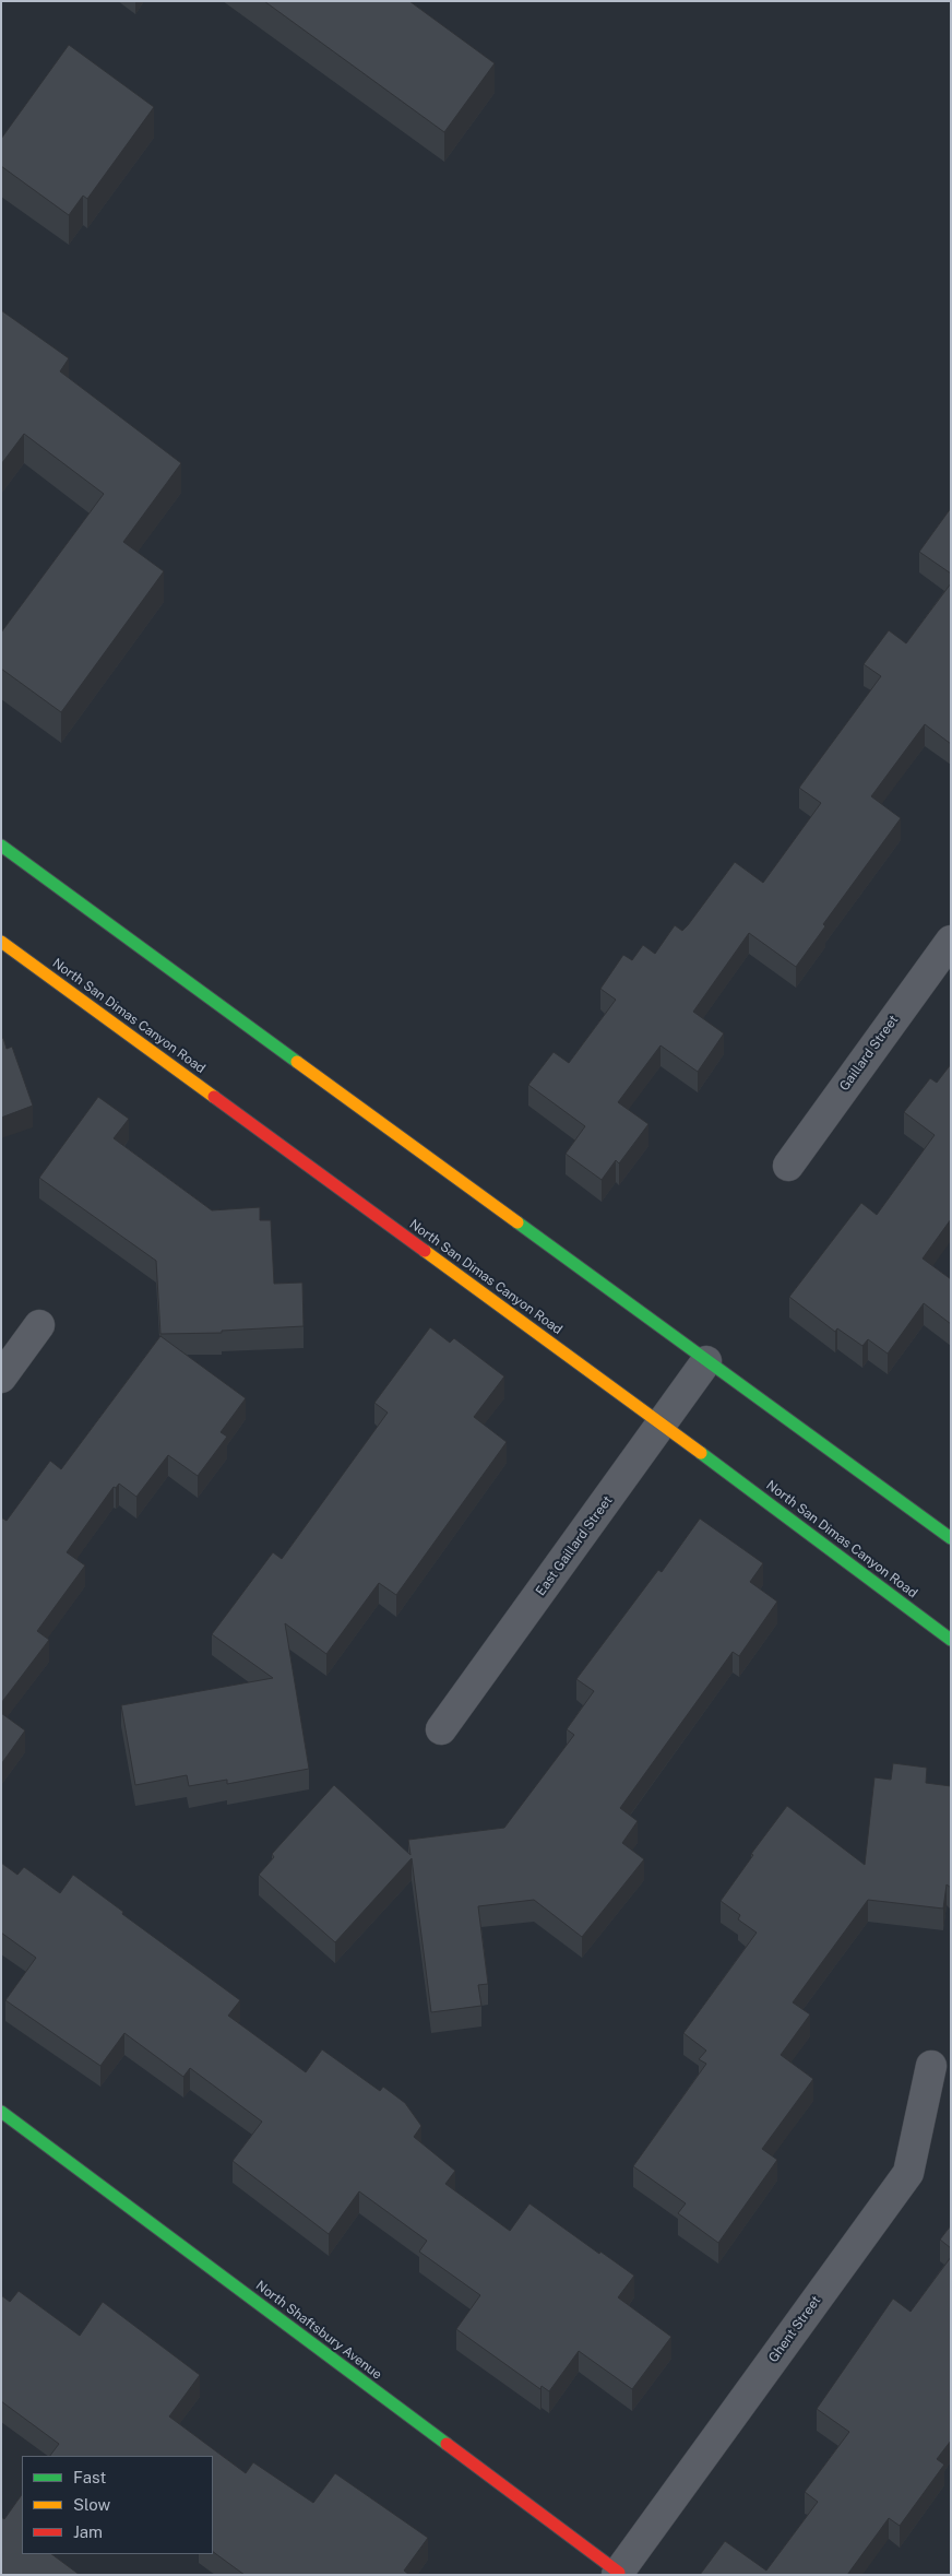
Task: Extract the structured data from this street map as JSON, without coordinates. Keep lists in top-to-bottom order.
{
  "streets": {
    "main road": ["North San Dimas Canyon Road", "North Shaftsbury Avenue"],
    "street": ["Gaillard Street", "East Gaillard Street", "Ghent Street"]
  },
  "crossings": [
    ["North San Dimas Canyon Road", "East Gaillard Street"],
    ["Ghent Street", "North Shaftsbury Avenue"]
  ],
  "legend": ["Fast", "Slow", "Jam"]
}
